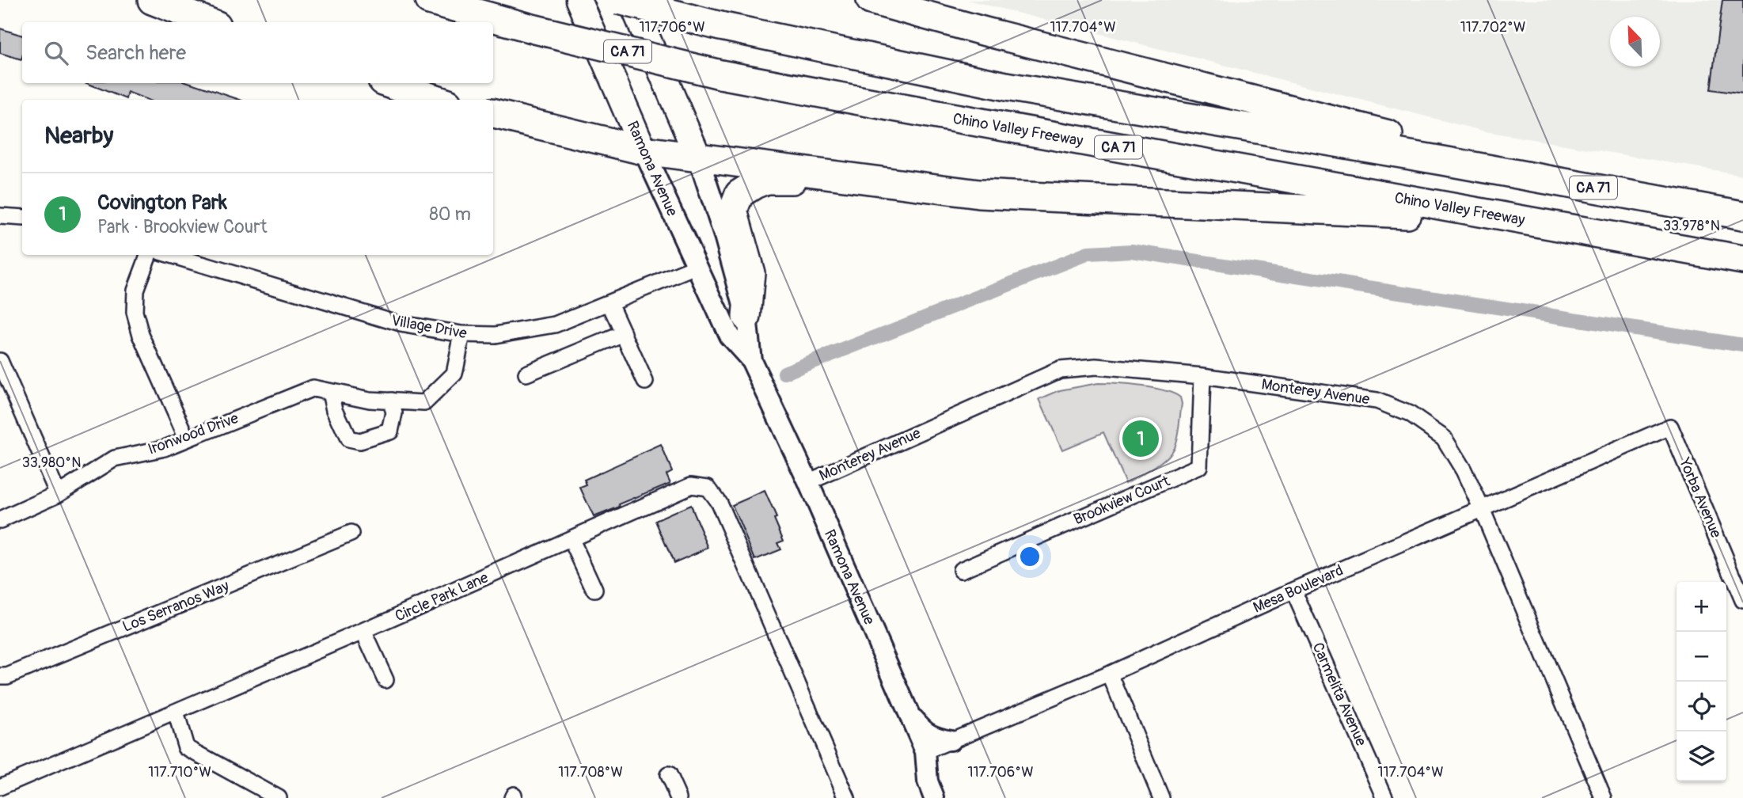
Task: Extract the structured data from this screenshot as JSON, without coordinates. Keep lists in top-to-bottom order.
{
  "streets": {
    "highway": ["CA 71", "Chino Valley Freeway"],
    "main road": ["Ramona Avenue"],
    "street": [
      "Village Drive",
      "Monterey Avenue",
      "Ironwood Drive",
      "Yorba Avenue",
      "Brookview Court",
      "Mesa Boulevard",
      "Circle Park Lane",
      "Los Serranos Way",
      "Carmelita Avenue"
    ]
  },
  "crossings": [
    ["Ramona Avenue", "Village Drive"],
    ["Ramona Avenue", "Monterey Avenue"],
    ["Ramona Avenue", "Mesa Boulevard"],
    ["Village Drive", "Ironwood Drive"],
    ["Monterey Avenue", "Brookview Court"],
    ["Monterey Avenue", "Mesa Boulevard"],
    ["Yorba Avenue", "Mesa Boulevard"],
    ["Mesa Boulevard", "Carmelita Avenue"]
  ],
  "north": "top left",
  "page": {
    "search": "Search here",
    "heading": "Nearby",
    "list": [
      {
        "mark": "1",
        "name": "Covington Park",
        "note": "Park · Brookview Court",
        "value": "80 m"
      }
    ],
    "pins": "1",
    "map_buttons": ["+", "−"]
  },
  "coordinates": [
    "117.706°W",
    "117.704°W",
    "117.702°W",
    "33.978°N",
    "33.980°N",
    "117.710°W",
    "117.708°W"
  ]
}
